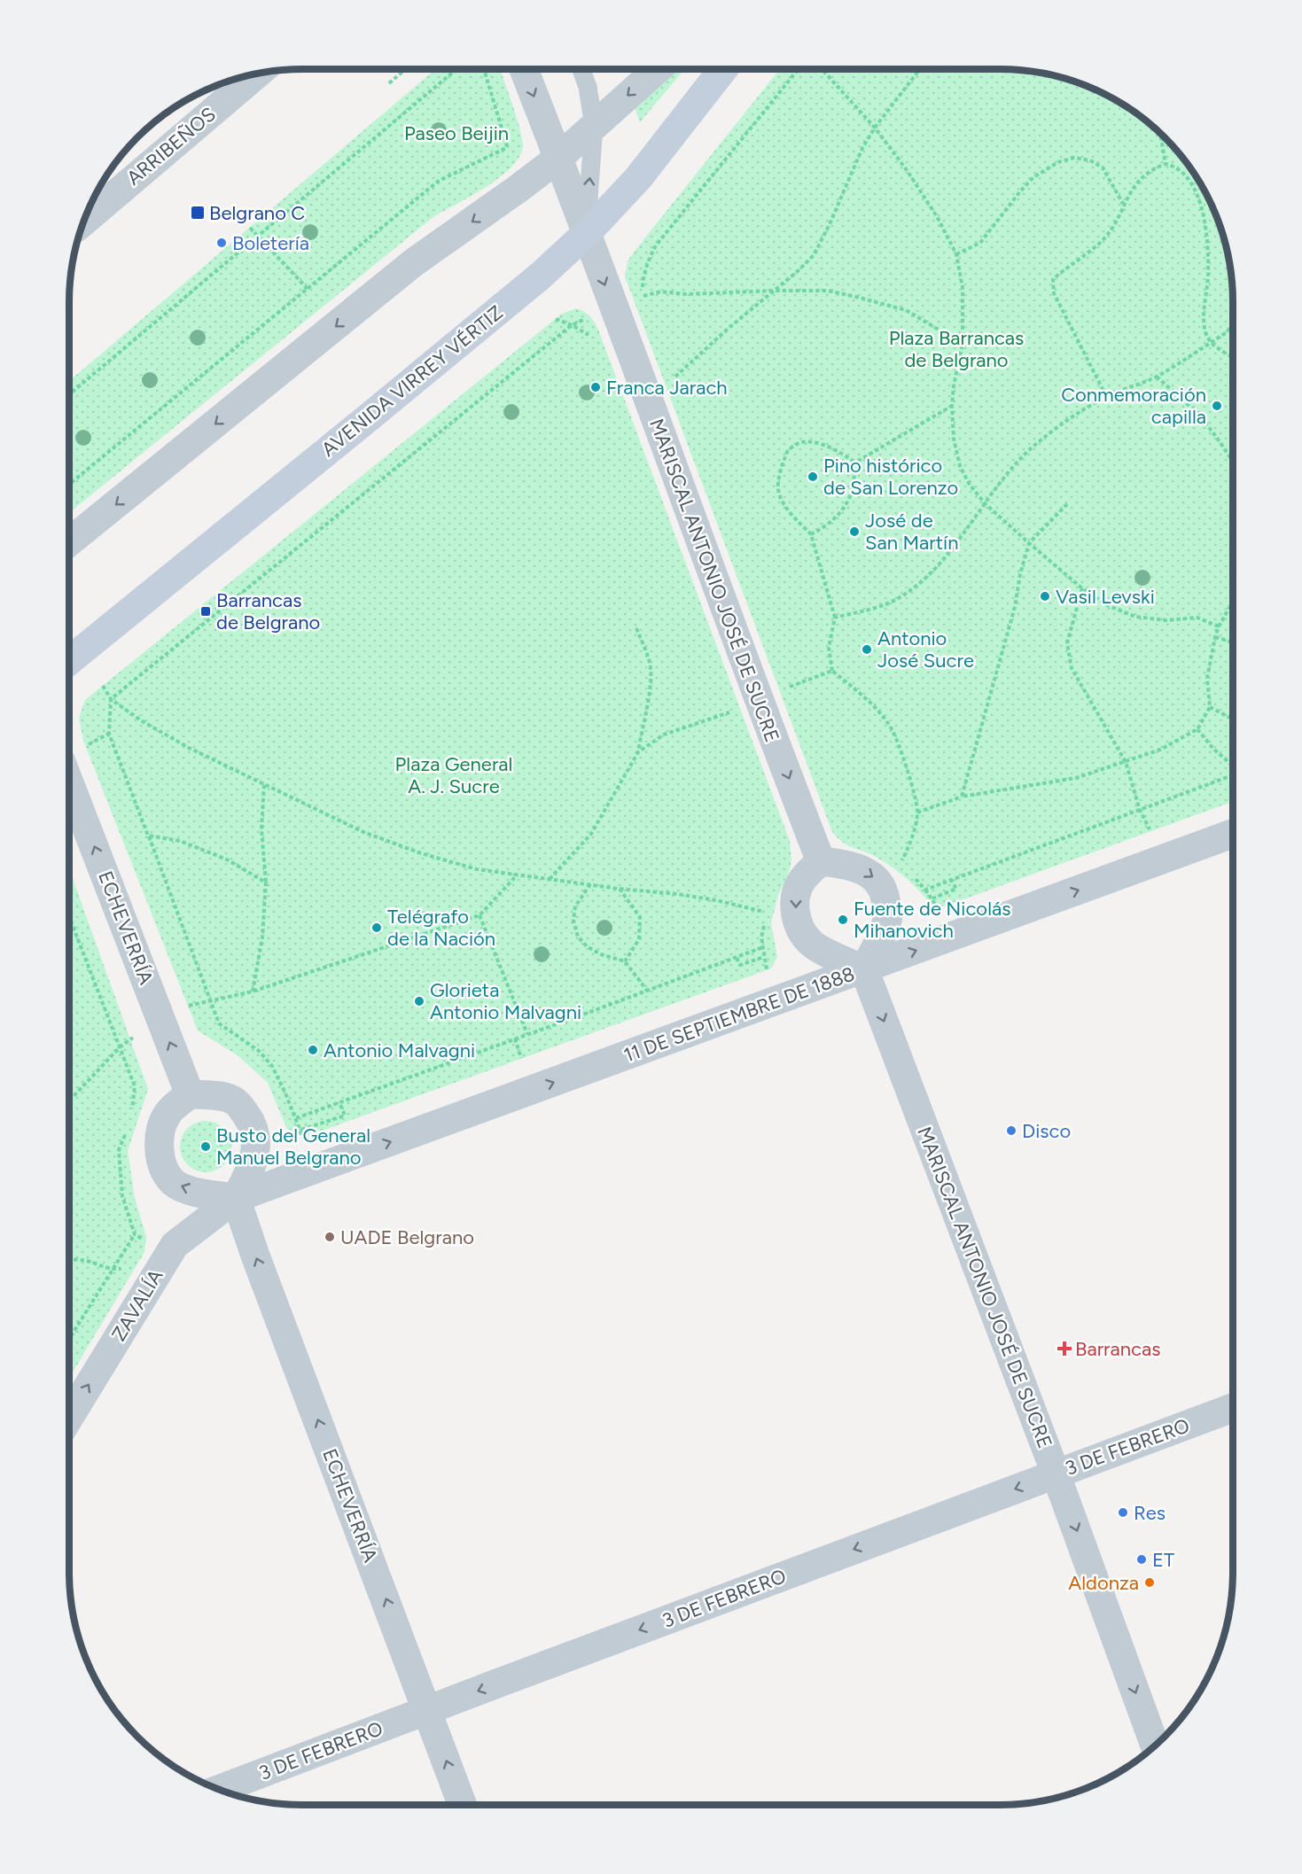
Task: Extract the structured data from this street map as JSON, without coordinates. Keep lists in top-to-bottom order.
{
  "streets": {
    "main road": ["AVENIDA VIRREY VÉRTIZ"],
    "street": [
      "ARRIBEÑOS",
      "MARISCAL ANTONIO JOSÉ DE SUCRE",
      "ECHEVERRÍA",
      "11 DE SEPTIEMBRE DE 1888",
      "ZAVALÍA",
      "3 DE FEBRERO"
    ]
  },
  "crossings": [
    ["AVENIDA VIRREY VÉRTIZ", "MARISCAL ANTONIO JOSÉ DE SUCRE"],
    ["MARISCAL ANTONIO JOSÉ DE SUCRE", "11 DE SEPTIEMBRE DE 1888"],
    ["MARISCAL ANTONIO JOSÉ DE SUCRE", "3 DE FEBRERO"],
    ["ECHEVERRÍA", "11 DE SEPTIEMBRE DE 1888"],
    ["ECHEVERRÍA", "ZAVALÍA"],
    ["ECHEVERRÍA", "3 DE FEBRERO"],
    ["11 DE SEPTIEMBRE DE 1888", "ZAVALÍA"]
  ],
  "one_way": [
    "MARISCAL ANTONIO JOSÉ DE SUCRE",
    "ECHEVERRÍA",
    "11 DE SEPTIEMBRE DE 1888",
    "ZAVALÍA",
    "3 DE FEBRERO"
  ],
  "parks": ["Paseo Beijin", "Plaza Barrancas de Belgrano", "Plaza General A. J. Sucre"],
  "places": {
    "transit": ["Belgrano C", "Barrancas de Belgrano"],
    "other": [
      "Boletería",
      "Franca Jarach",
      "Conmemoración capilla",
      "Pino histórico de San Lorenzo",
      "José de San Martín",
      "Vasil Levski",
      "Antonio José Sucre",
      "Fuente de Nicolás Mihanovich",
      "Telégrafo de la Nación",
      "Glorieta Antonio Malvagni",
      "Antonio Malvagni",
      "Disco",
      "Busto del General Manuel Belgrano",
      "UADE Belgrano",
      "Res",
      "ET",
      "Aldonza"
    ],
    "health": ["Barrancas"]
  }
}
